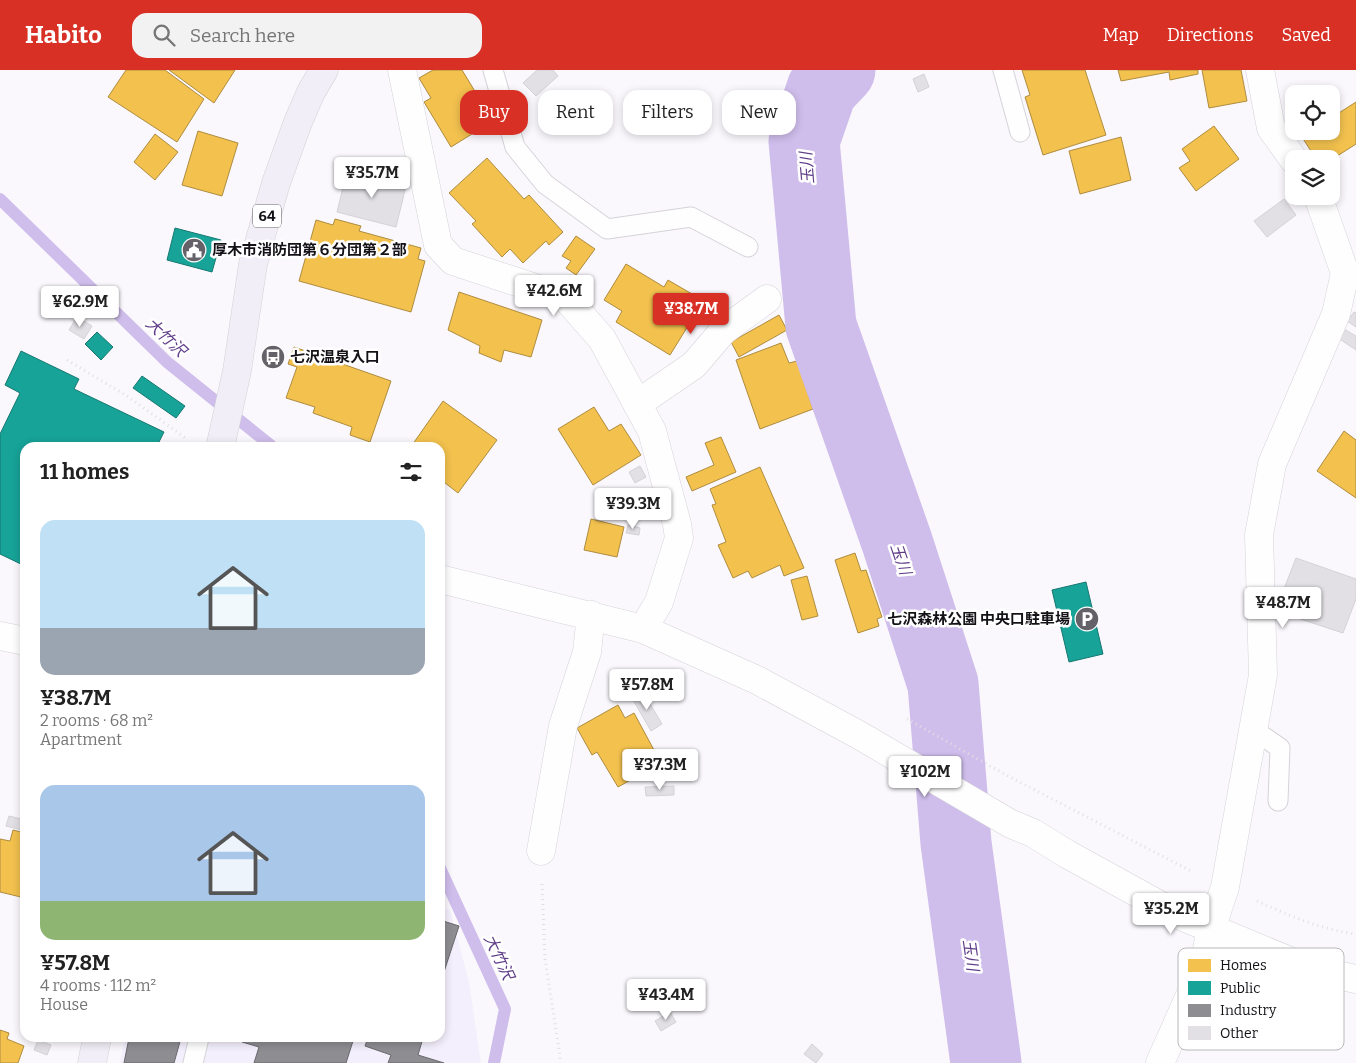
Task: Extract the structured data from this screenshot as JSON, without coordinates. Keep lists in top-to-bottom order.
{
  "streets": {
    "main road": ["64"]
  },
  "water": ["玉川", "大竹沢"],
  "places": {
    "public building": ["厚木市消防団第６分団第２部"],
    "bus stop": ["七沢温泉入口"],
    "parking": ["七沢森林公園 中央口駐車場"]
  },
  "legend": [
    "Homes",
    "Public",
    "Industry",
    "Other"
  ],
  "page": {
    "header": "Habito",
    "search": "Search here",
    "nav": ["Map", "Directions", "Saved"],
    "chip": [
      "Buy",
      "Rent",
      "Filters",
      "New"
    ],
    "price": [
      "¥35.7M",
      "¥42.6M",
      "¥62.9M",
      "¥38.7M",
      "¥39.3M",
      "¥48.7M",
      "¥57.8M",
      "¥37.3M",
      "¥102M",
      "¥35.2M",
      "¥43.4M"
    ],
    "heading": "11 homes",
    "list": [
      {
        "name": "¥38.7M",
        "note": "2 rooms · 68 m² · Apartment"
      },
      {
        "name": "¥57.8M",
        "note": "4 rooms · 112 m² · House"
      }
    ]
  }
}
